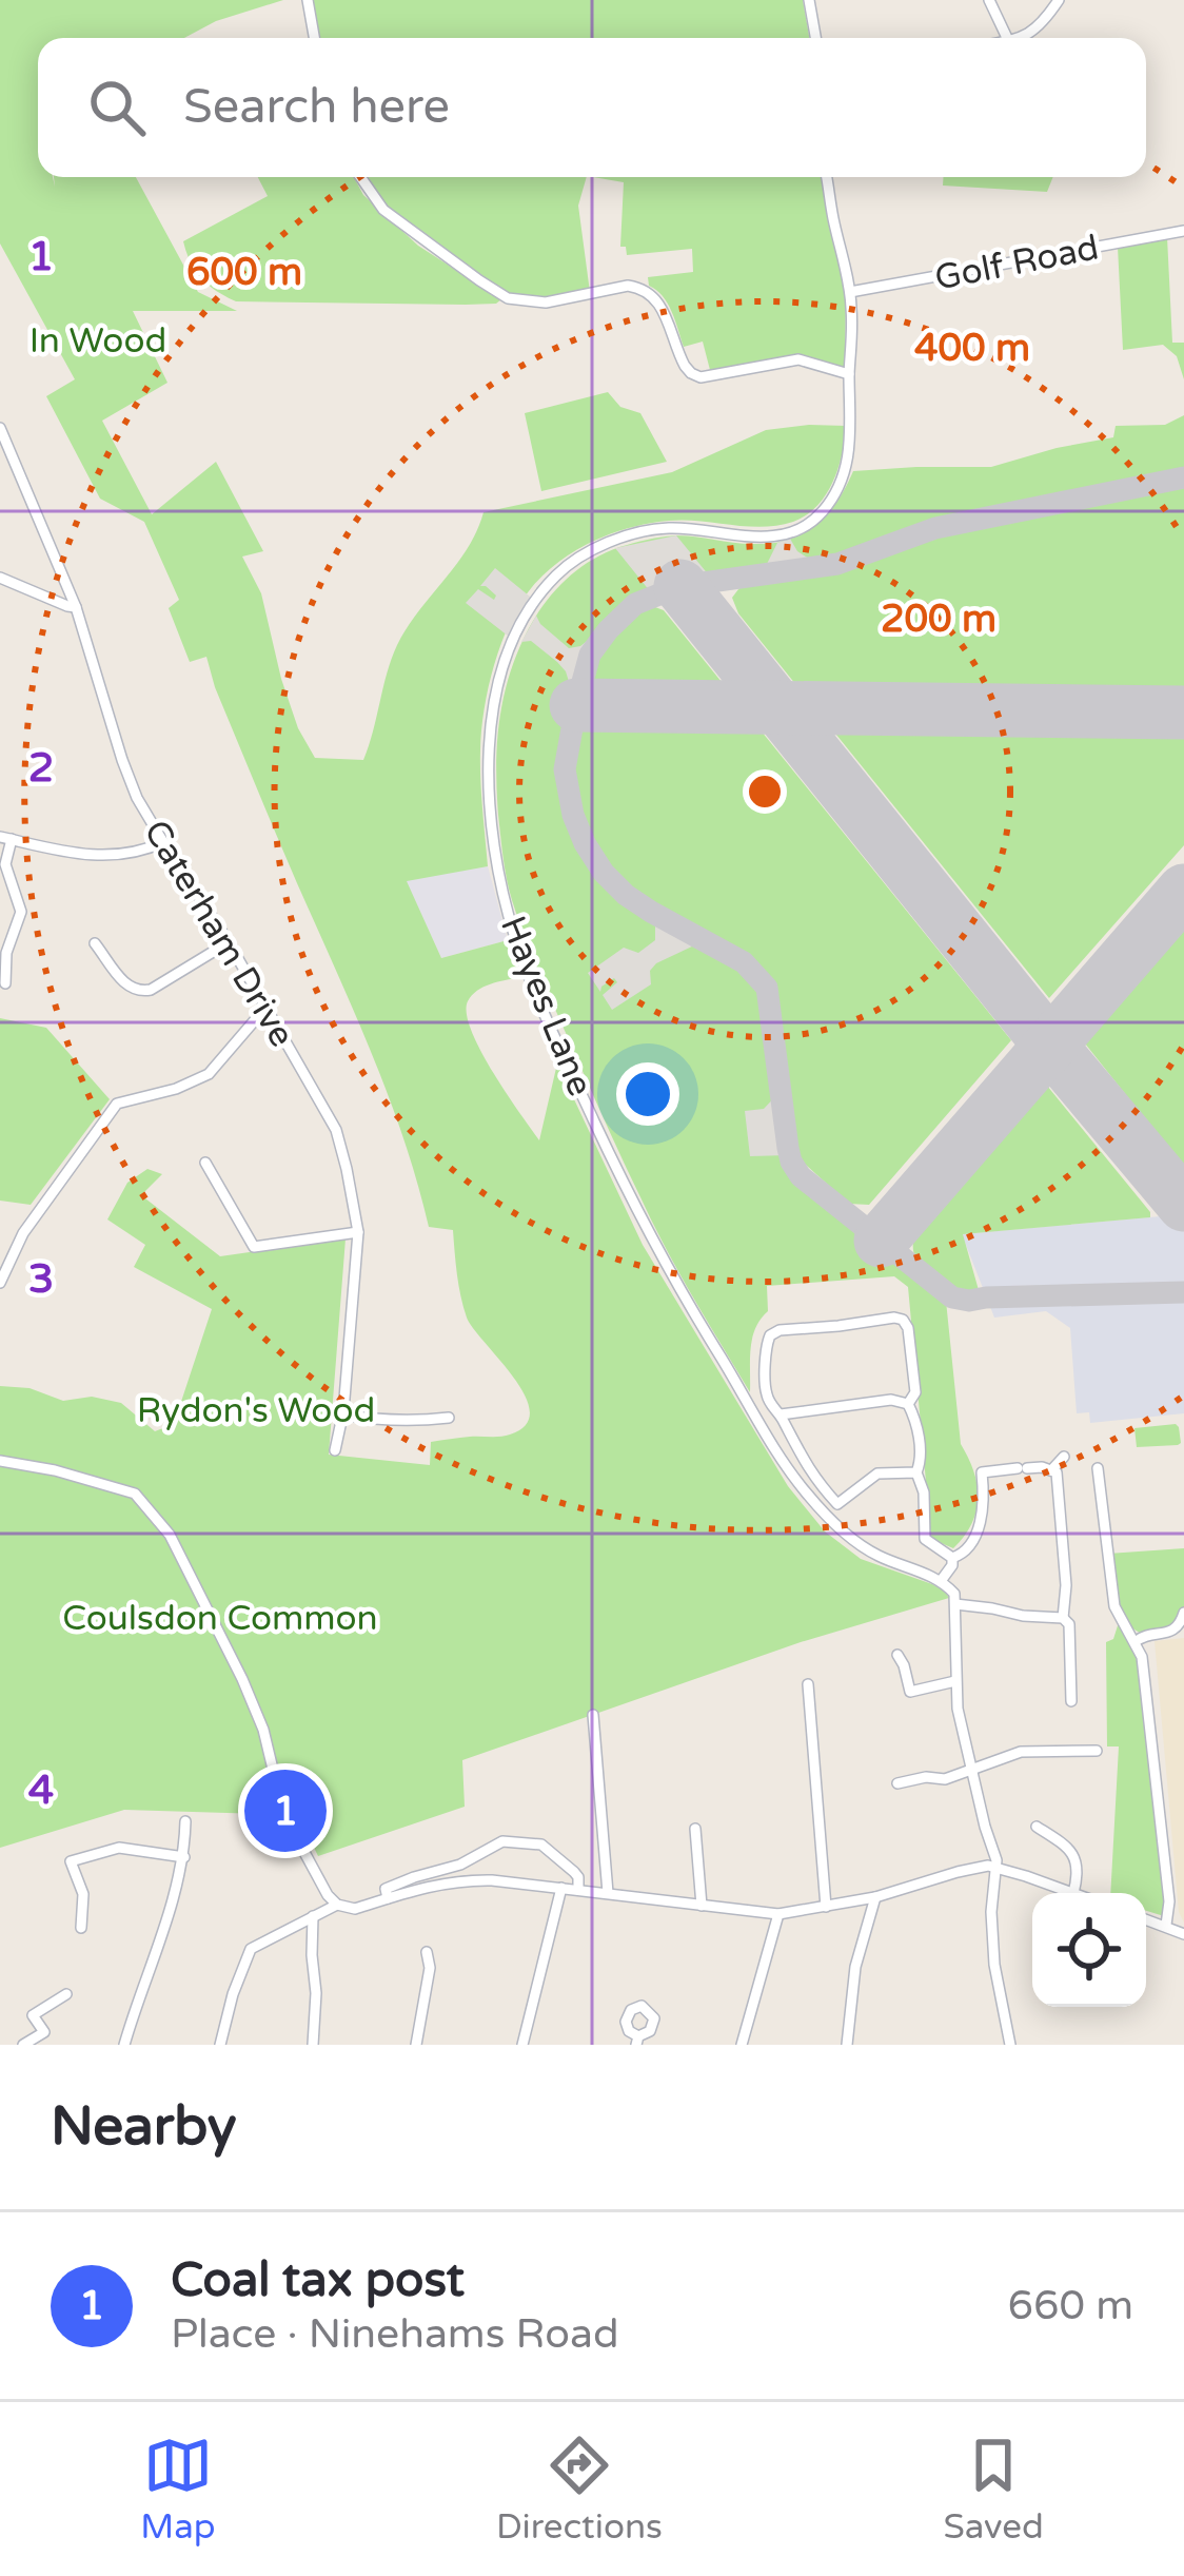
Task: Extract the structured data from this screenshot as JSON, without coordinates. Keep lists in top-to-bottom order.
{
  "streets": {
    "street": ["Golf Road", "Caterham Drive", "Hayes Lane"]
  },
  "crossings": [
    ["Golf Road", "Hayes Lane"]
  ],
  "parks": ["In Wood", "Rydon's Wood", "Coulsdon Common"],
  "page": {
    "search": "Search here",
    "pins": "1",
    "heading": "Nearby",
    "list": [
      {
        "mark": "1",
        "name": "Coal tax post",
        "note": "Place · Ninehams Road",
        "value": "660 m"
      }
    ],
    "nav": ["Map", "Directions", "Saved"]
  },
  "grid": {
    "rows": [
      "1",
      "2",
      "3",
      "4"
    ]
  },
  "rings": ["600 m", "400 m", "200 m"]
}
